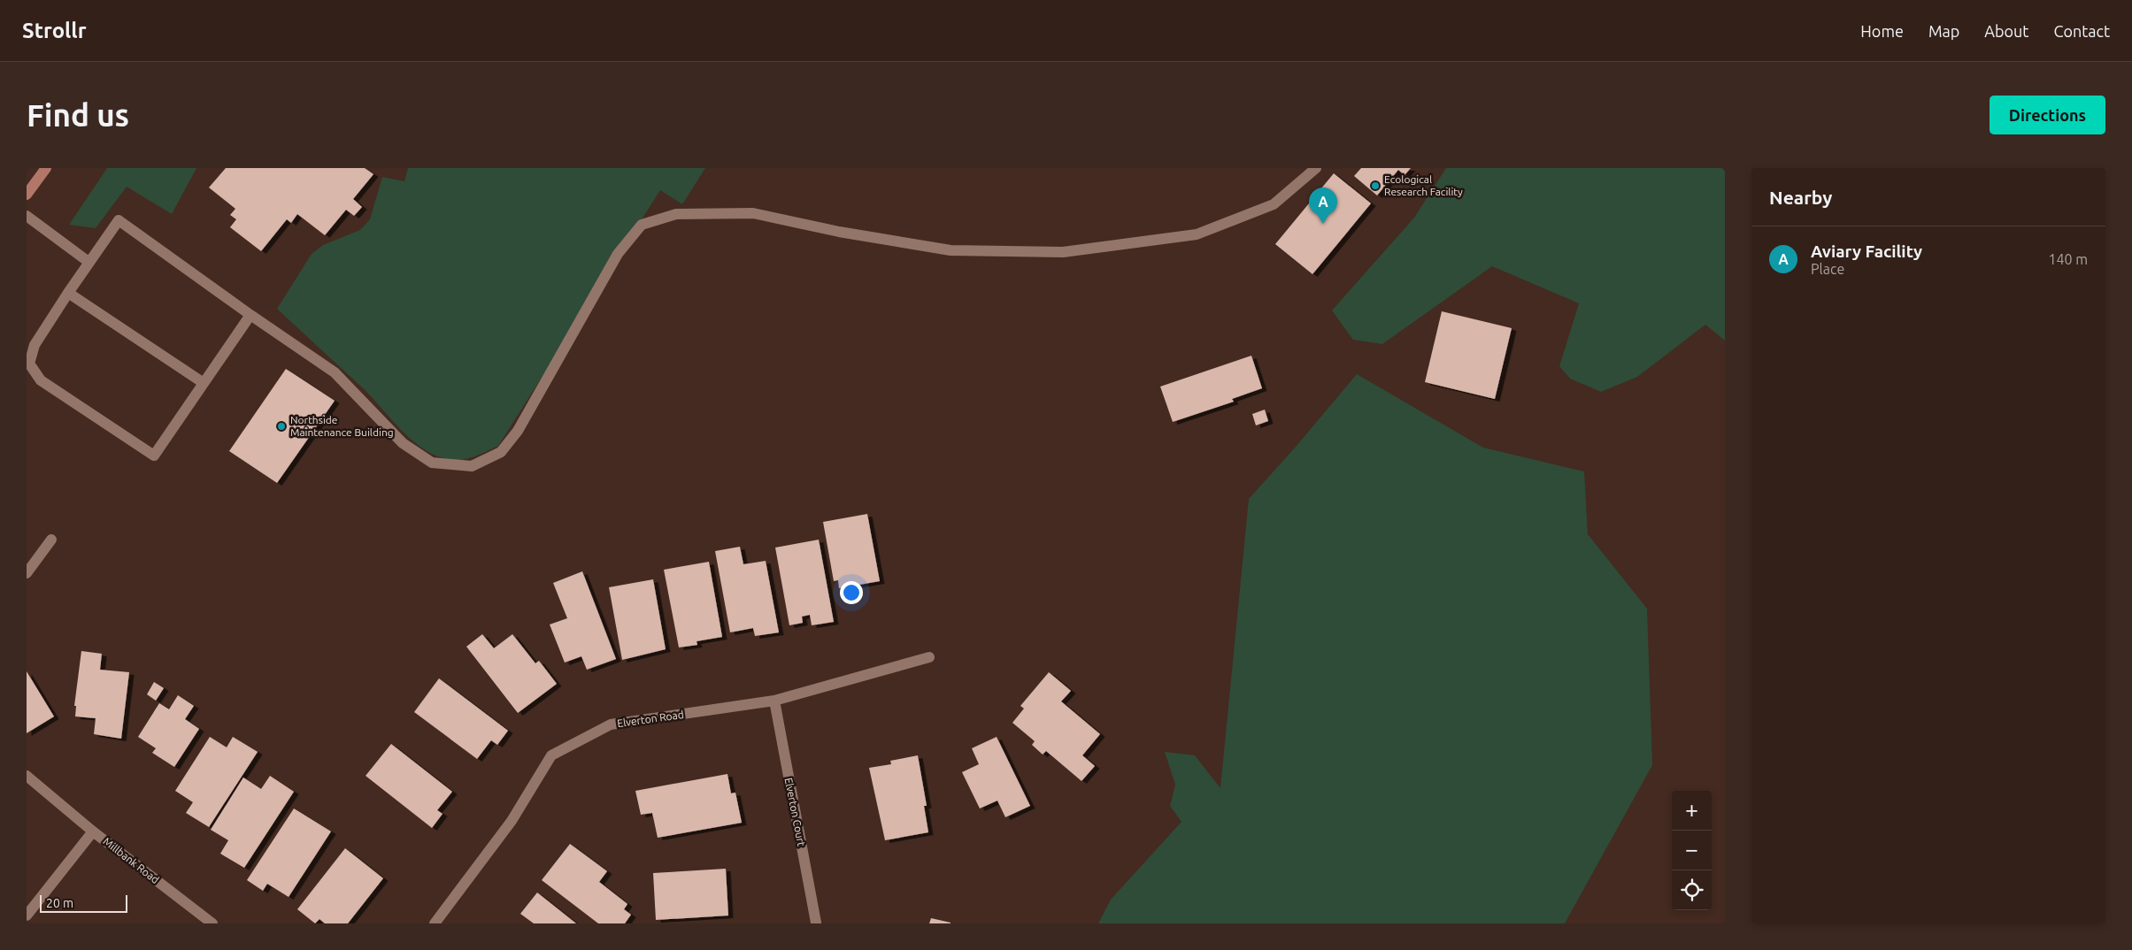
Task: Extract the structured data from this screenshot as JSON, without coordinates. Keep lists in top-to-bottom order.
{
  "streets": {
    "street": ["Elverton Road", "Elverton Court", "Millbank Road"]
  },
  "crossings": [
    ["Elverton Road", "Elverton Court"]
  ],
  "places": ["Ecological Research Facility", "Northside Maintenance Building"],
  "scale_bar": "20 m",
  "page": {
    "header": "Strollr",
    "nav": [
      "Home",
      "Map",
      "About",
      "Contact"
    ],
    "buttons": "Directions",
    "title": "Find us",
    "heading": "Nearby",
    "pins": "A",
    "list": [
      {
        "mark": "A",
        "name": "Aviary Facility",
        "note": "Place",
        "value": "140 m"
      }
    ],
    "map_buttons": ["+", "−"],
    "scale": "20 m"
  }
}
